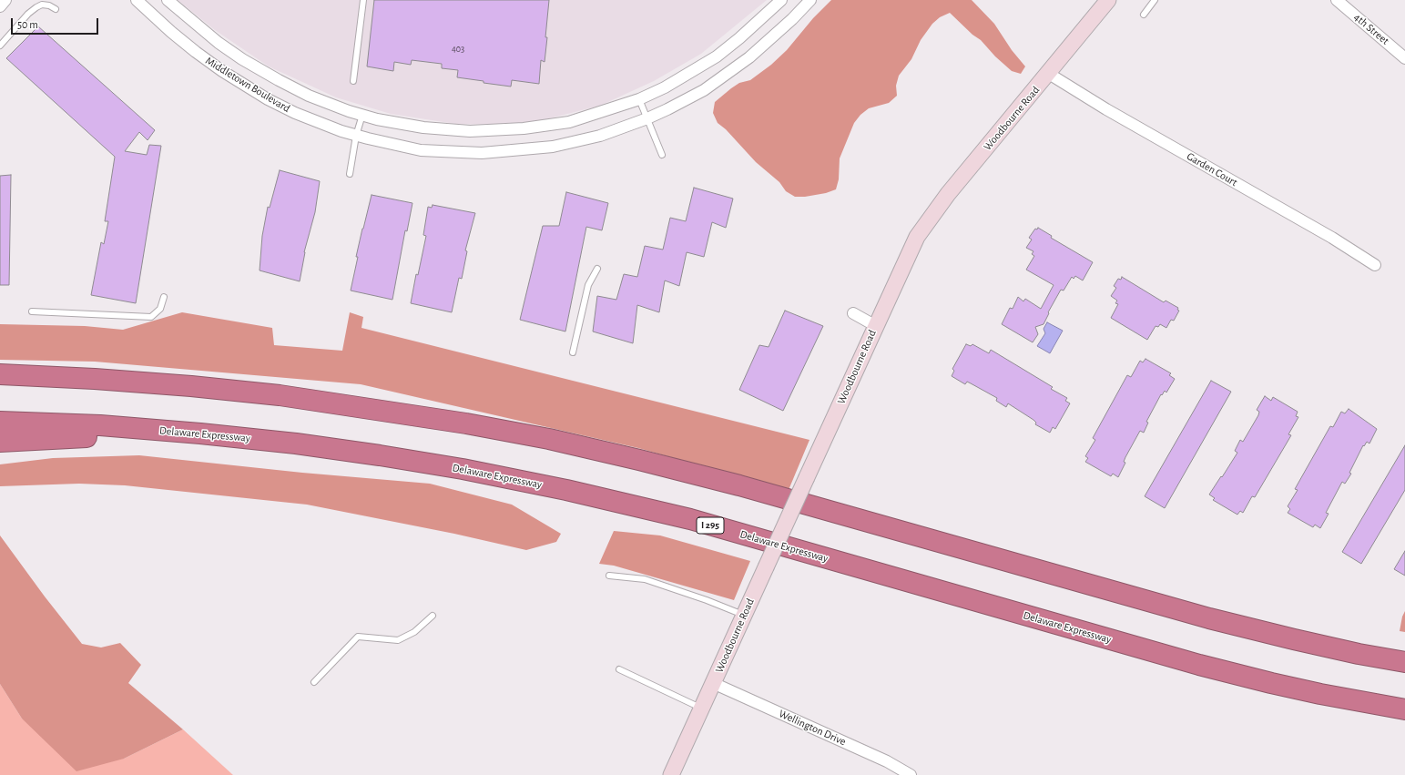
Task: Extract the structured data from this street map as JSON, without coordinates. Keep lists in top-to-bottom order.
{
  "streets": {
    "highway": ["Delaware Expressway", "I 295"],
    "main road": ["Woodbourne Road"],
    "street": [
      "4th Street",
      "Middletown Boulevard",
      "Garden Court",
      "Wellington Drive"
    ]
  },
  "crossings": [
    ["Woodbourne Road", "Garden Court"],
    ["Woodbourne Road", "Wellington Drive"]
  ],
  "house_numbers": ["403"],
  "scale_bar": "50 m"
}
